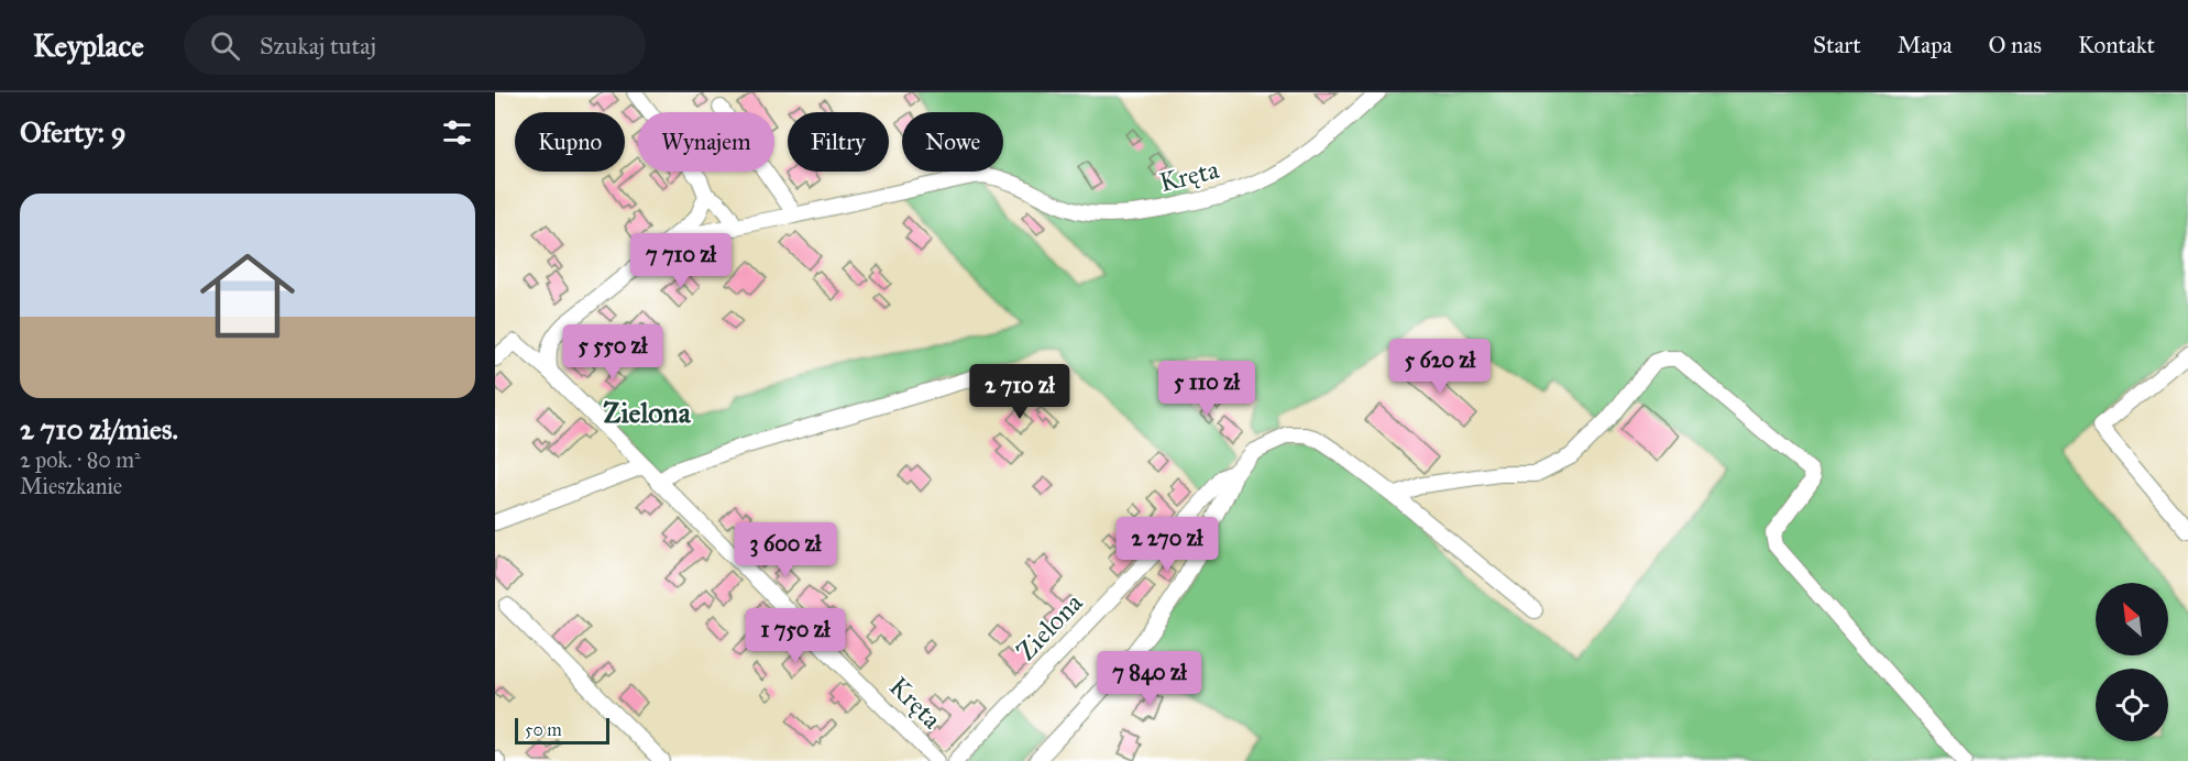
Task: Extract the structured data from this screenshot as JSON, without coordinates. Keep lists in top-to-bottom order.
{
  "streets": {
    "street": ["Kręta", "Zielona"]
  },
  "districts": ["Zielona"],
  "scale_bar": "50 m",
  "north": "top left",
  "page": {
    "header": "Keyplace",
    "search": "Szukaj tutaj",
    "nav": [
      "Start",
      "Mapa",
      "O nas",
      "Kontakt"
    ],
    "heading": "Oferty: 9",
    "chip": [
      "Kupno",
      "Wynajem",
      "Filtry",
      "Nowe"
    ],
    "list": [
      {
        "name": "2 710 zł/mies.",
        "note": "2 pok. · 80 m² · Mieszkanie"
      }
    ],
    "price": [
      "7 710 zł",
      "5 550 zł",
      "5 620 zł",
      "5 110 zł",
      "2 710 zł",
      "2 270 zł",
      "3 600 zł",
      "1 750 zł",
      "7 840 zł"
    ],
    "scale": "50 m"
  }
}
